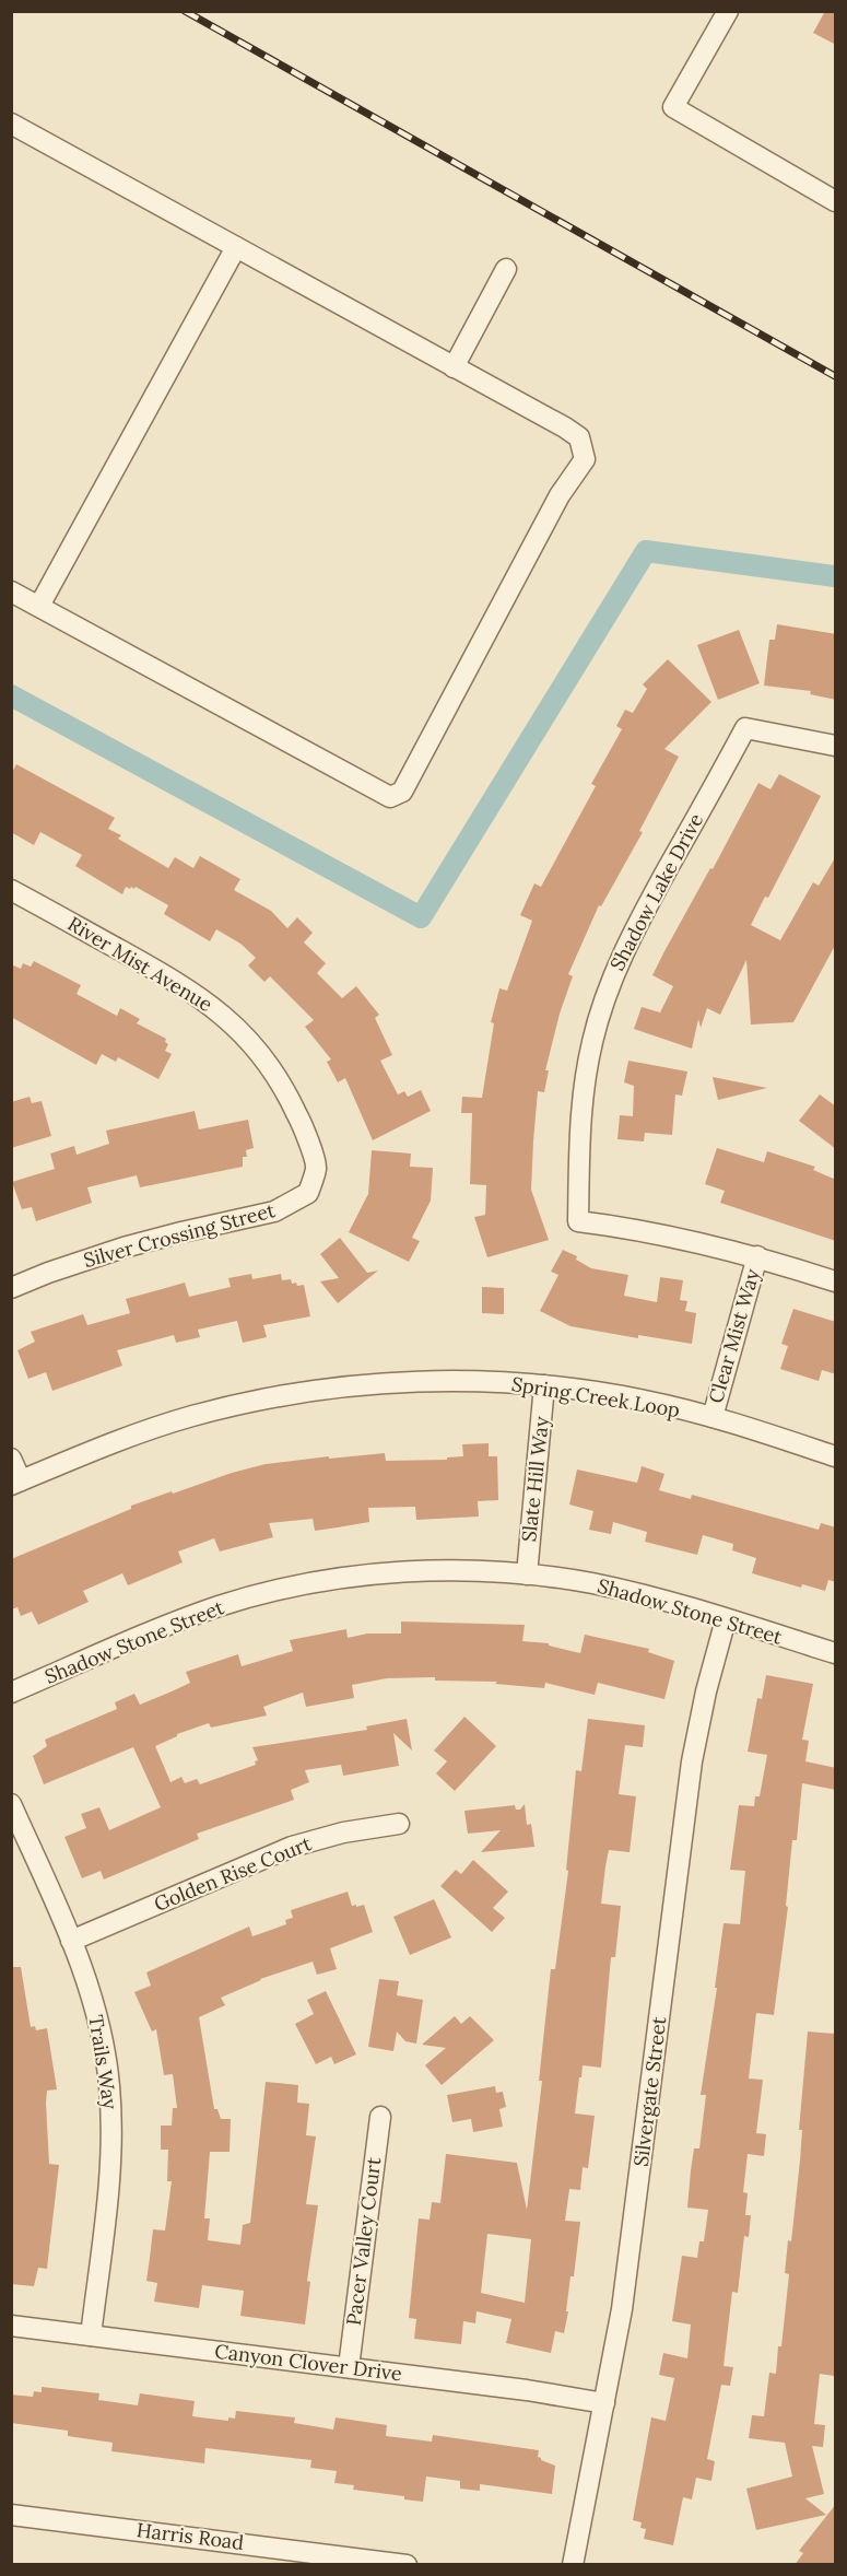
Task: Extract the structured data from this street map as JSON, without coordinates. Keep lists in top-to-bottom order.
{
  "streets": {
    "street": [
      "Shadow Lake Drive",
      "River Mist Avenue",
      "Silver Crossing Street",
      "Clear Mist Way",
      "Spring Creek Loop",
      "Slate Hill Way",
      "Shadow Stone Street",
      "Golden Rise Court",
      "Trails Way",
      "Silvergate Street",
      "Pacer Valley Court",
      "Canyon Clover Drive",
      "Harris Road"
    ]
  },
  "crossings": [
    ["Shadow Lake Drive", "Clear Mist Way"],
    ["River Mist Avenue", "Silver Crossing Street"],
    ["Clear Mist Way", "Spring Creek Loop"],
    ["Spring Creek Loop", "Slate Hill Way"],
    ["Slate Hill Way", "Shadow Stone Street"],
    ["Shadow Stone Street", "Silvergate Street"],
    ["Golden Rise Court", "Trails Way"],
    ["Trails Way", "Canyon Clover Drive"],
    ["Silvergate Street", "Canyon Clover Drive"],
    ["Pacer Valley Court", "Canyon Clover Drive"]
  ]
}
